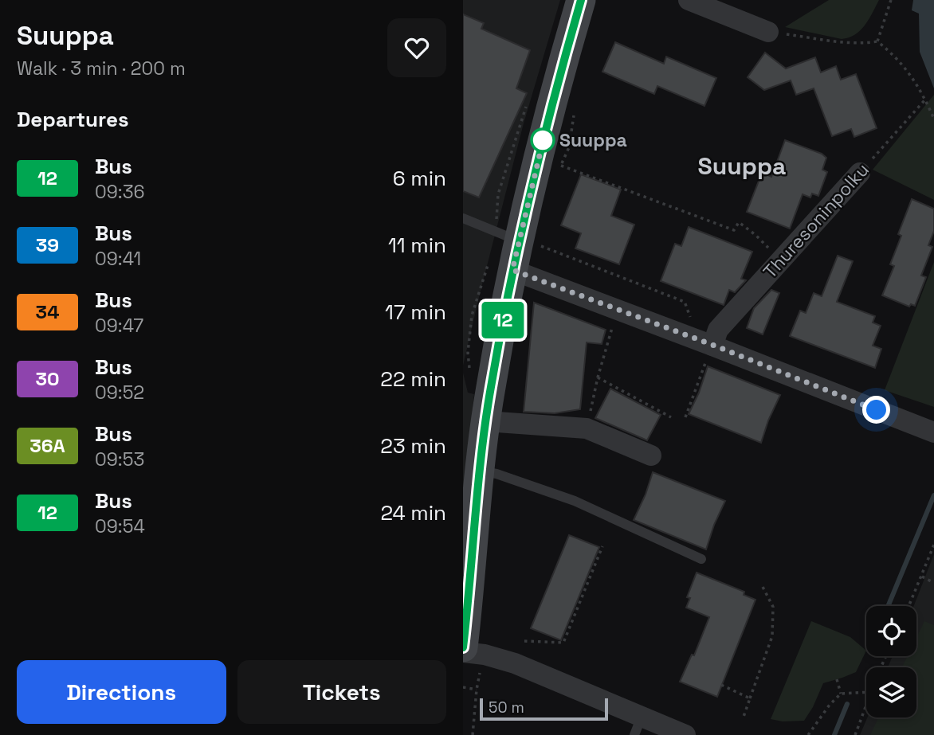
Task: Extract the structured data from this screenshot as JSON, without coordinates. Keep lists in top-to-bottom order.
{
  "streets": {
    "street": ["Thuresoninpolku"]
  },
  "districts": ["Suuppa"],
  "places": ["Suuppa"],
  "lines": ["bus line 12"],
  "scale_bar": "50 m",
  "page": {
    "heading": [
      ["Suuppa", "Walk · 3 min · 200 m"],
      "Departures"
    ],
    "on_map": "12",
    "list": [
      {
        "mark": "12",
        "name": "Bus",
        "note": "09:36",
        "value": "6 min"
      },
      {
        "mark": "39",
        "name": "Bus",
        "note": "09:41",
        "value": "11 min"
      },
      {
        "mark": "34",
        "name": "Bus",
        "note": "09:47",
        "value": "17 min"
      },
      {
        "mark": "30",
        "name": "Bus",
        "note": "09:52",
        "value": "22 min"
      },
      {
        "mark": "36A",
        "name": "Bus",
        "note": "09:53",
        "value": "23 min"
      },
      {
        "mark": "12",
        "name": "Bus",
        "note": "09:54",
        "value": "24 min"
      }
    ],
    "buttons": ["Directions", "Tickets"],
    "scale": "50 m"
  }
}
